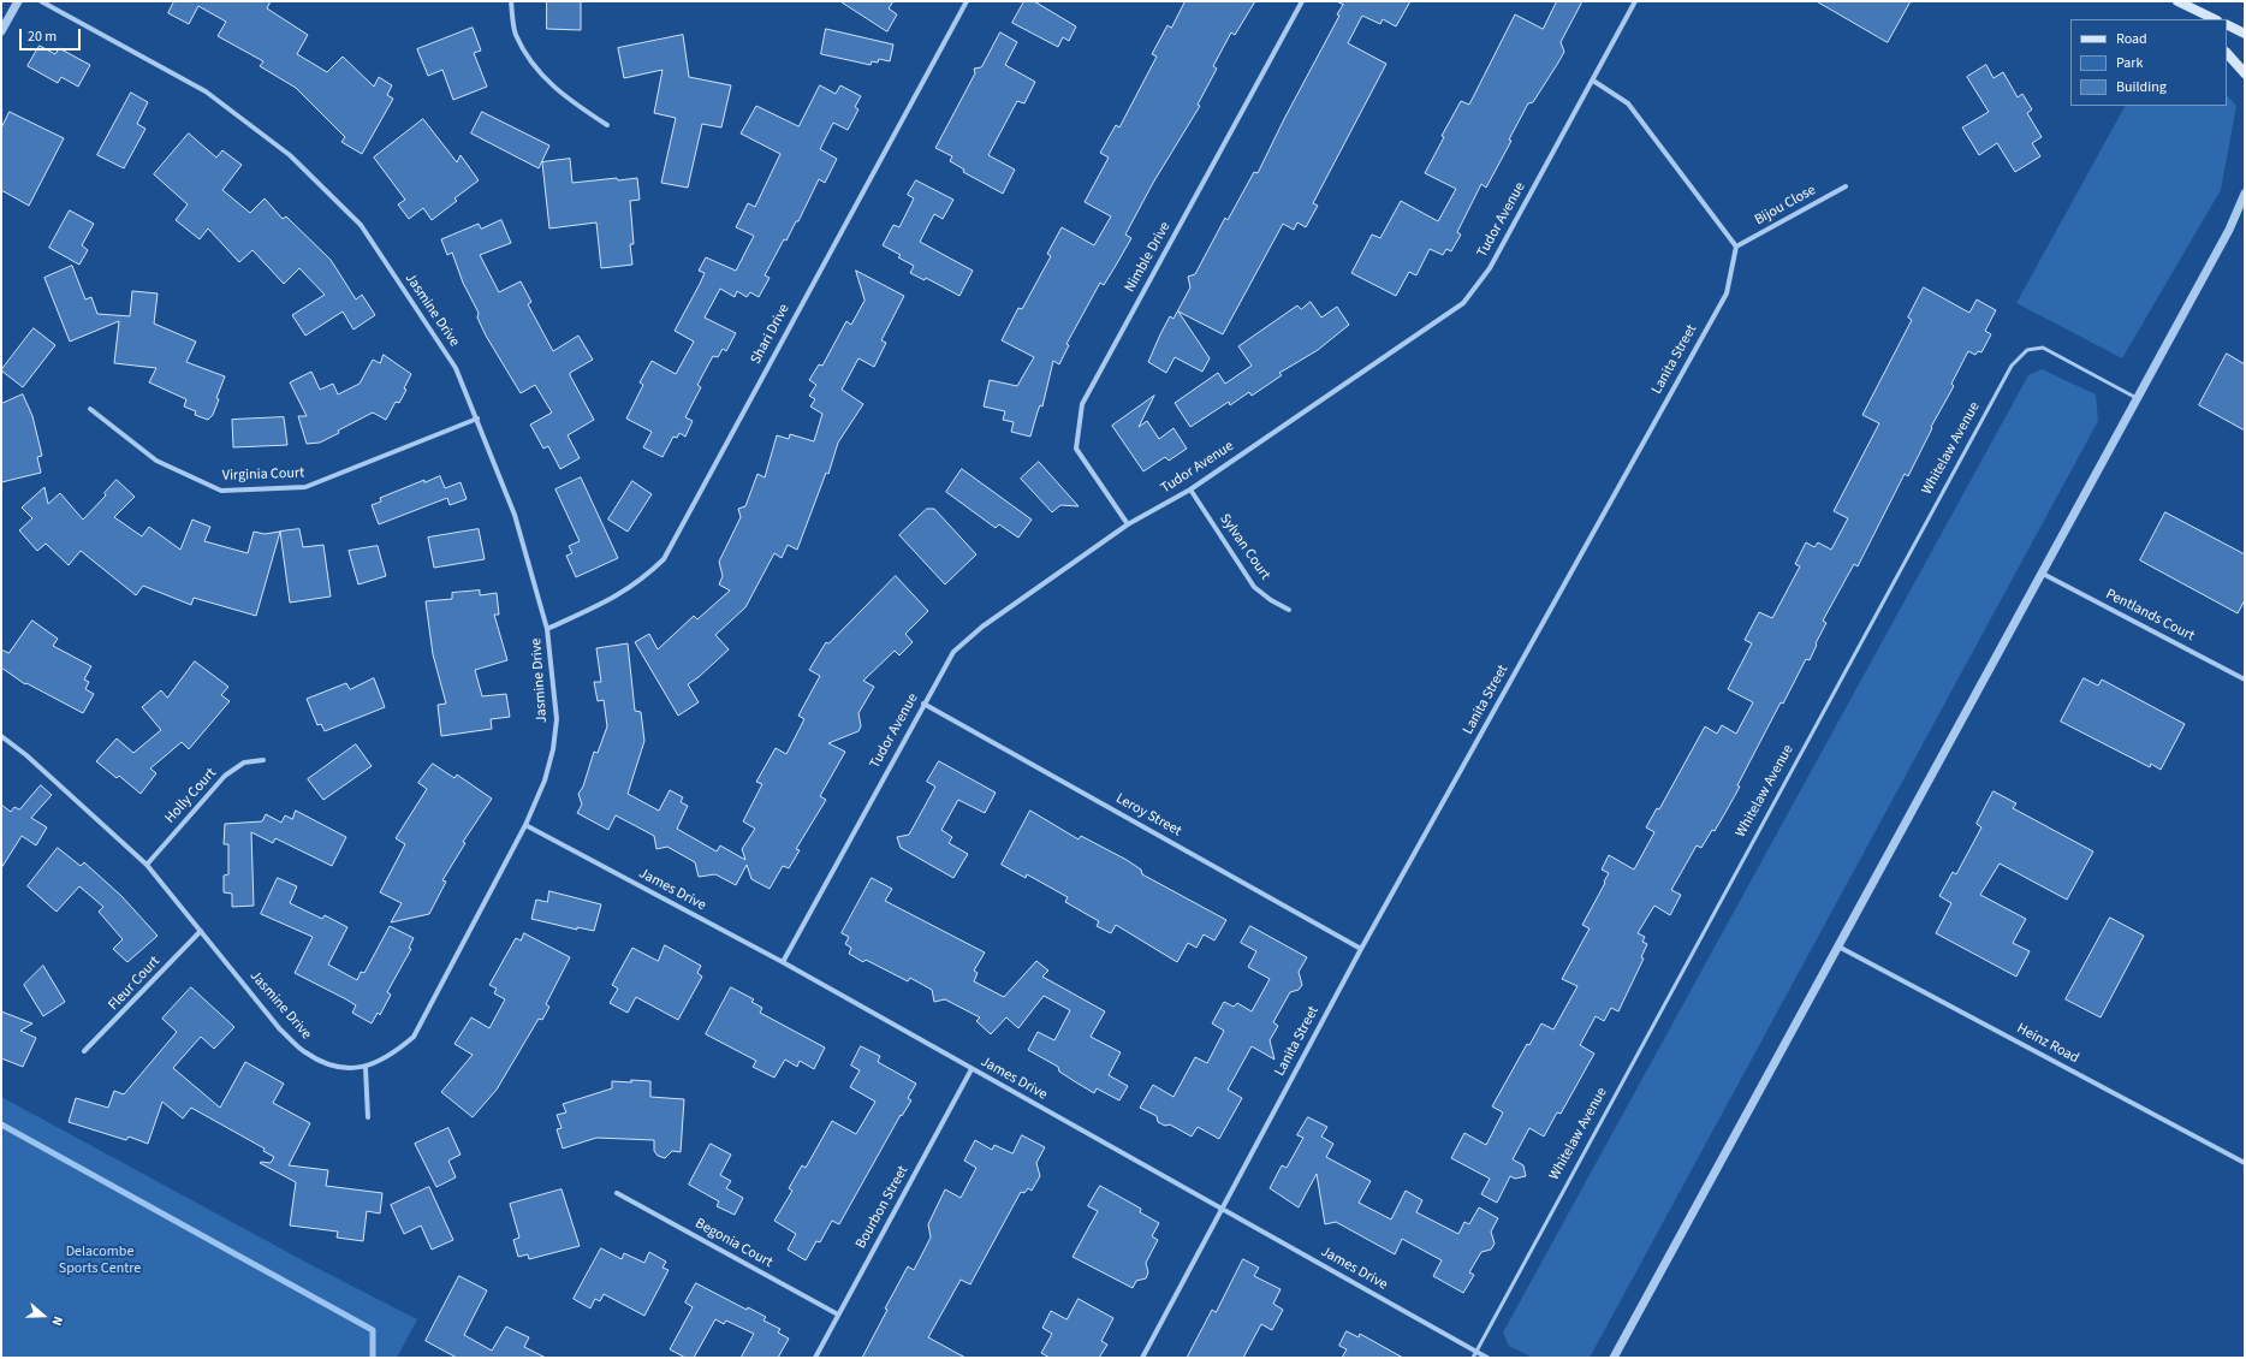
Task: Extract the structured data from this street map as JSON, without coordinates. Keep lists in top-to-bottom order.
{
  "streets": {
    "street": [
      "Bijou Close",
      "Tudor Avenue",
      "Nimble Drive",
      "Jasmine Drive",
      "Shari Drive",
      "Lanita Street",
      "Virginia Court",
      "Sylvan Court",
      "Pentlands Court",
      "Holly Court",
      "Leroy Street",
      "James Drive",
      "Fleur Court",
      "Heinz Road",
      "Bourbon Street",
      "Begonia Court"
    ],
    "lane": ["Whitelaw Avenue"]
  },
  "crossings": [
    ["Bijou Close", "Lanita Street"],
    ["Tudor Avenue", "Nimble Drive"],
    ["Tudor Avenue", "Sylvan Court"],
    ["Tudor Avenue", "Leroy Street"],
    ["Tudor Avenue", "James Drive"],
    ["Jasmine Drive", "Shari Drive"],
    ["Jasmine Drive", "Virginia Court"],
    ["Jasmine Drive", "Holly Court"],
    ["Jasmine Drive", "James Drive"],
    ["Jasmine Drive", "Fleur Court"],
    ["Lanita Street", "Leroy Street"],
    ["Lanita Street", "James Drive"],
    ["Whitelaw Avenue", "James Drive"],
    ["James Drive", "Bourbon Street"],
    ["Bourbon Street", "Begonia Court"]
  ],
  "parks": ["Delacombe Sports Centre"],
  "legend": ["Road", "Park", "Building"],
  "scale_bar": "20 m",
  "north": "right"
}
